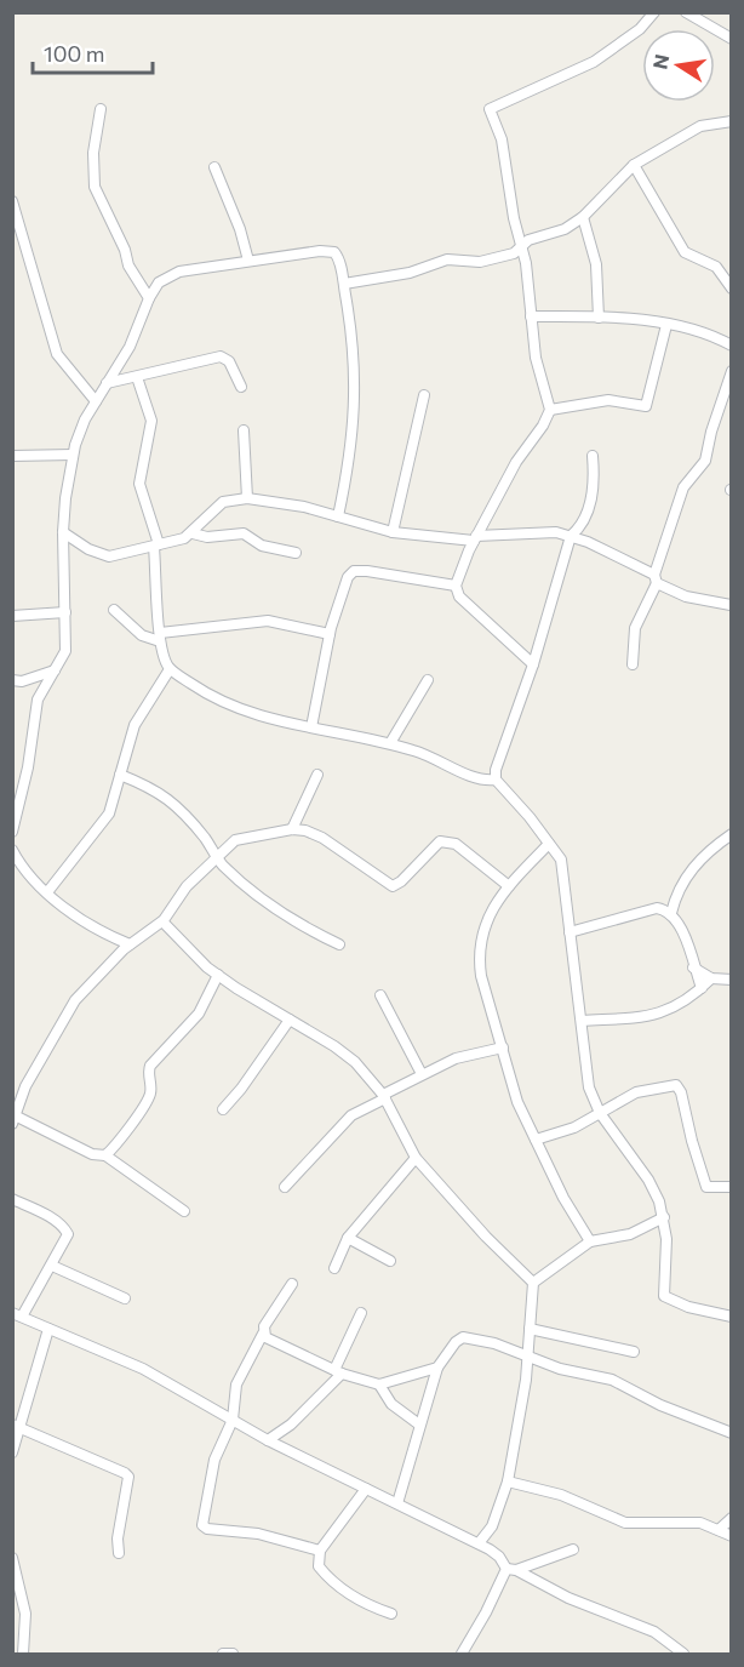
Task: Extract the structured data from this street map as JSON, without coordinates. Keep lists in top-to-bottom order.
{
  "scale_bar": "100 m",
  "north": "left"
}
